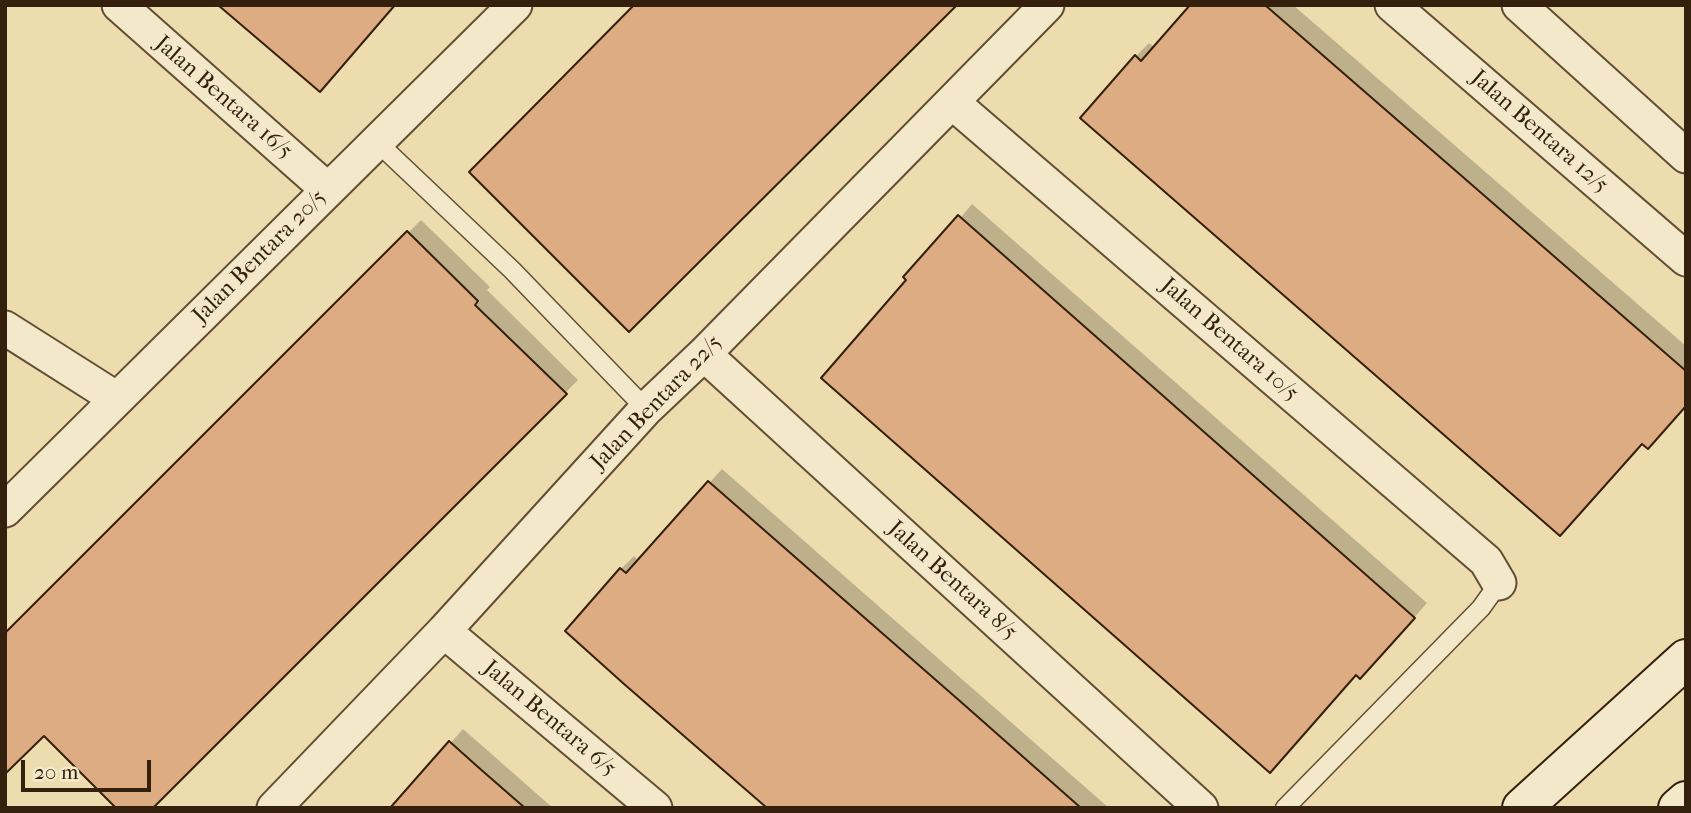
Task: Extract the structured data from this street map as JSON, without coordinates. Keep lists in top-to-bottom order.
{
  "streets": {
    "street": [
      "Jalan Bentara 16/5",
      "Jalan Bentara 12/5",
      "Jalan Bentara 20/5",
      "Jalan Bentara 10/5",
      "Jalan Bentara 22/5",
      "Jalan Bentara 8/5",
      "Jalan Bentara 6/5"
    ]
  },
  "crossings": [
    ["Jalan Bentara 16/5", "Jalan Bentara 20/5"],
    ["Jalan Bentara 10/5", "Jalan Bentara 22/5"],
    ["Jalan Bentara 22/5", "Jalan Bentara 8/5"],
    ["Jalan Bentara 22/5", "Jalan Bentara 6/5"]
  ],
  "scale_bar": "20 m"
}
